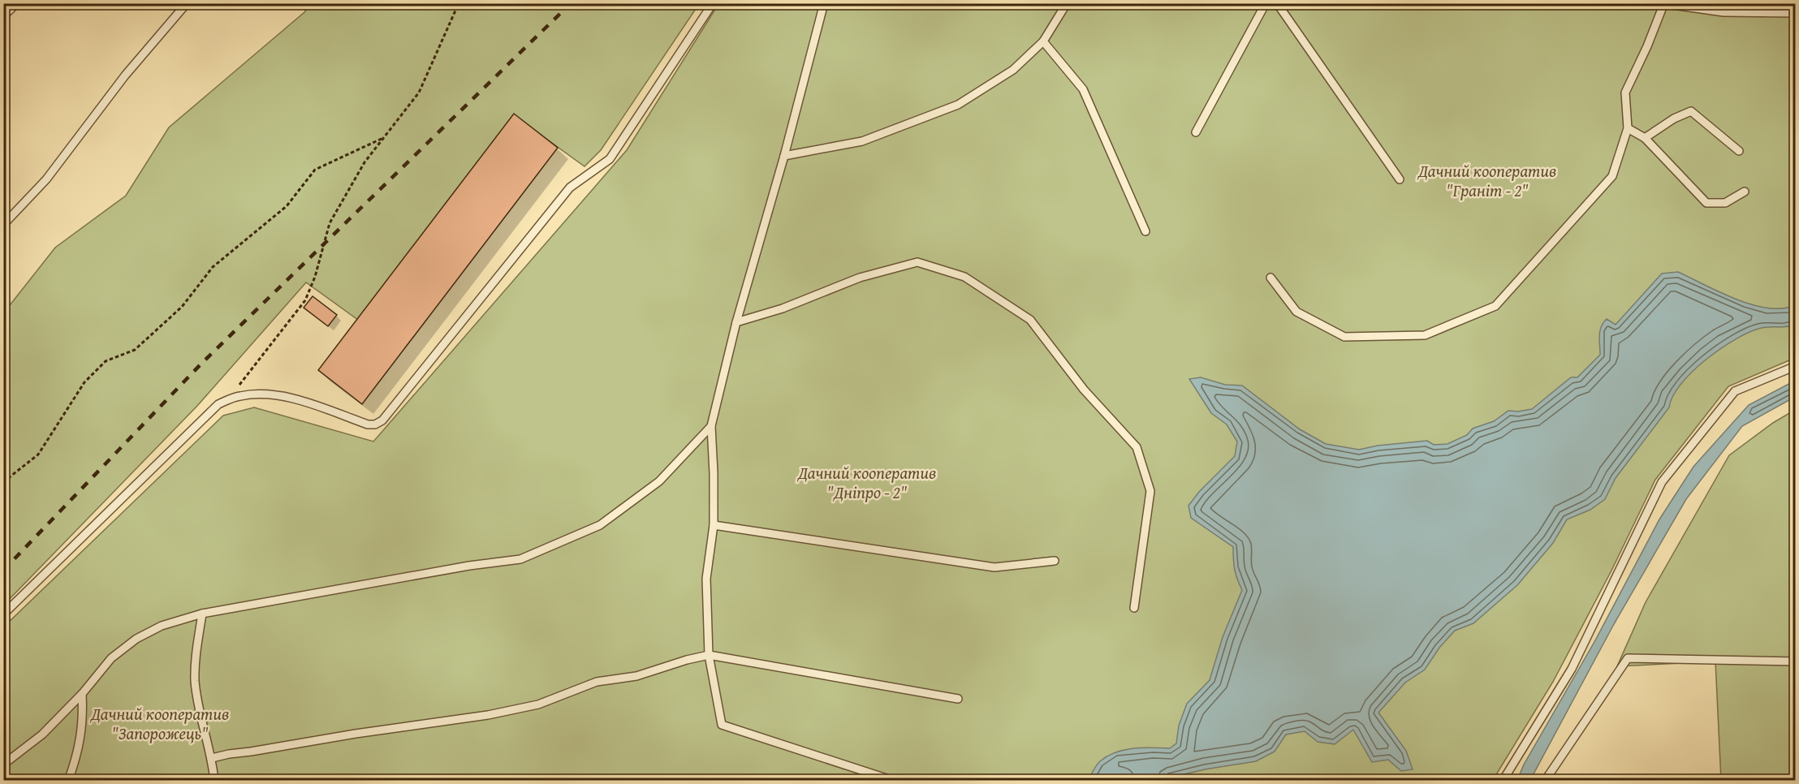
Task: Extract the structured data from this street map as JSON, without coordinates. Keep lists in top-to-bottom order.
{
  "parks": ["Дачний кооператив \"Граніт - 2\"", "Дачний кооператив \"Дніпро - 2\"", "Дачний кооператив \"Запорожець\""]
}
